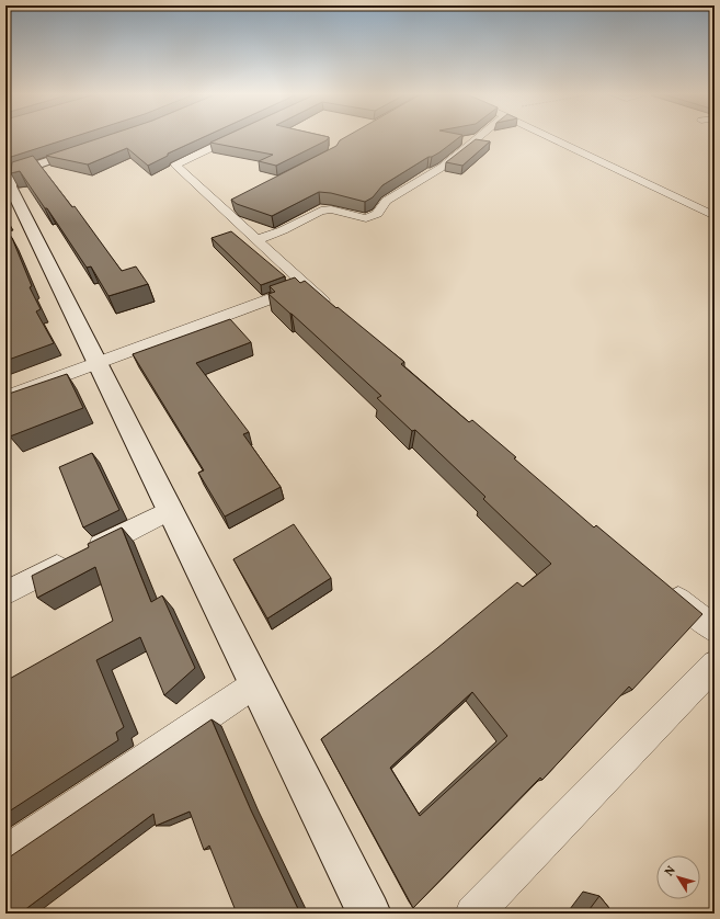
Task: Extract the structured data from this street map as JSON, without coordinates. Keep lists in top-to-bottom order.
{
  "north": "top left"
}
